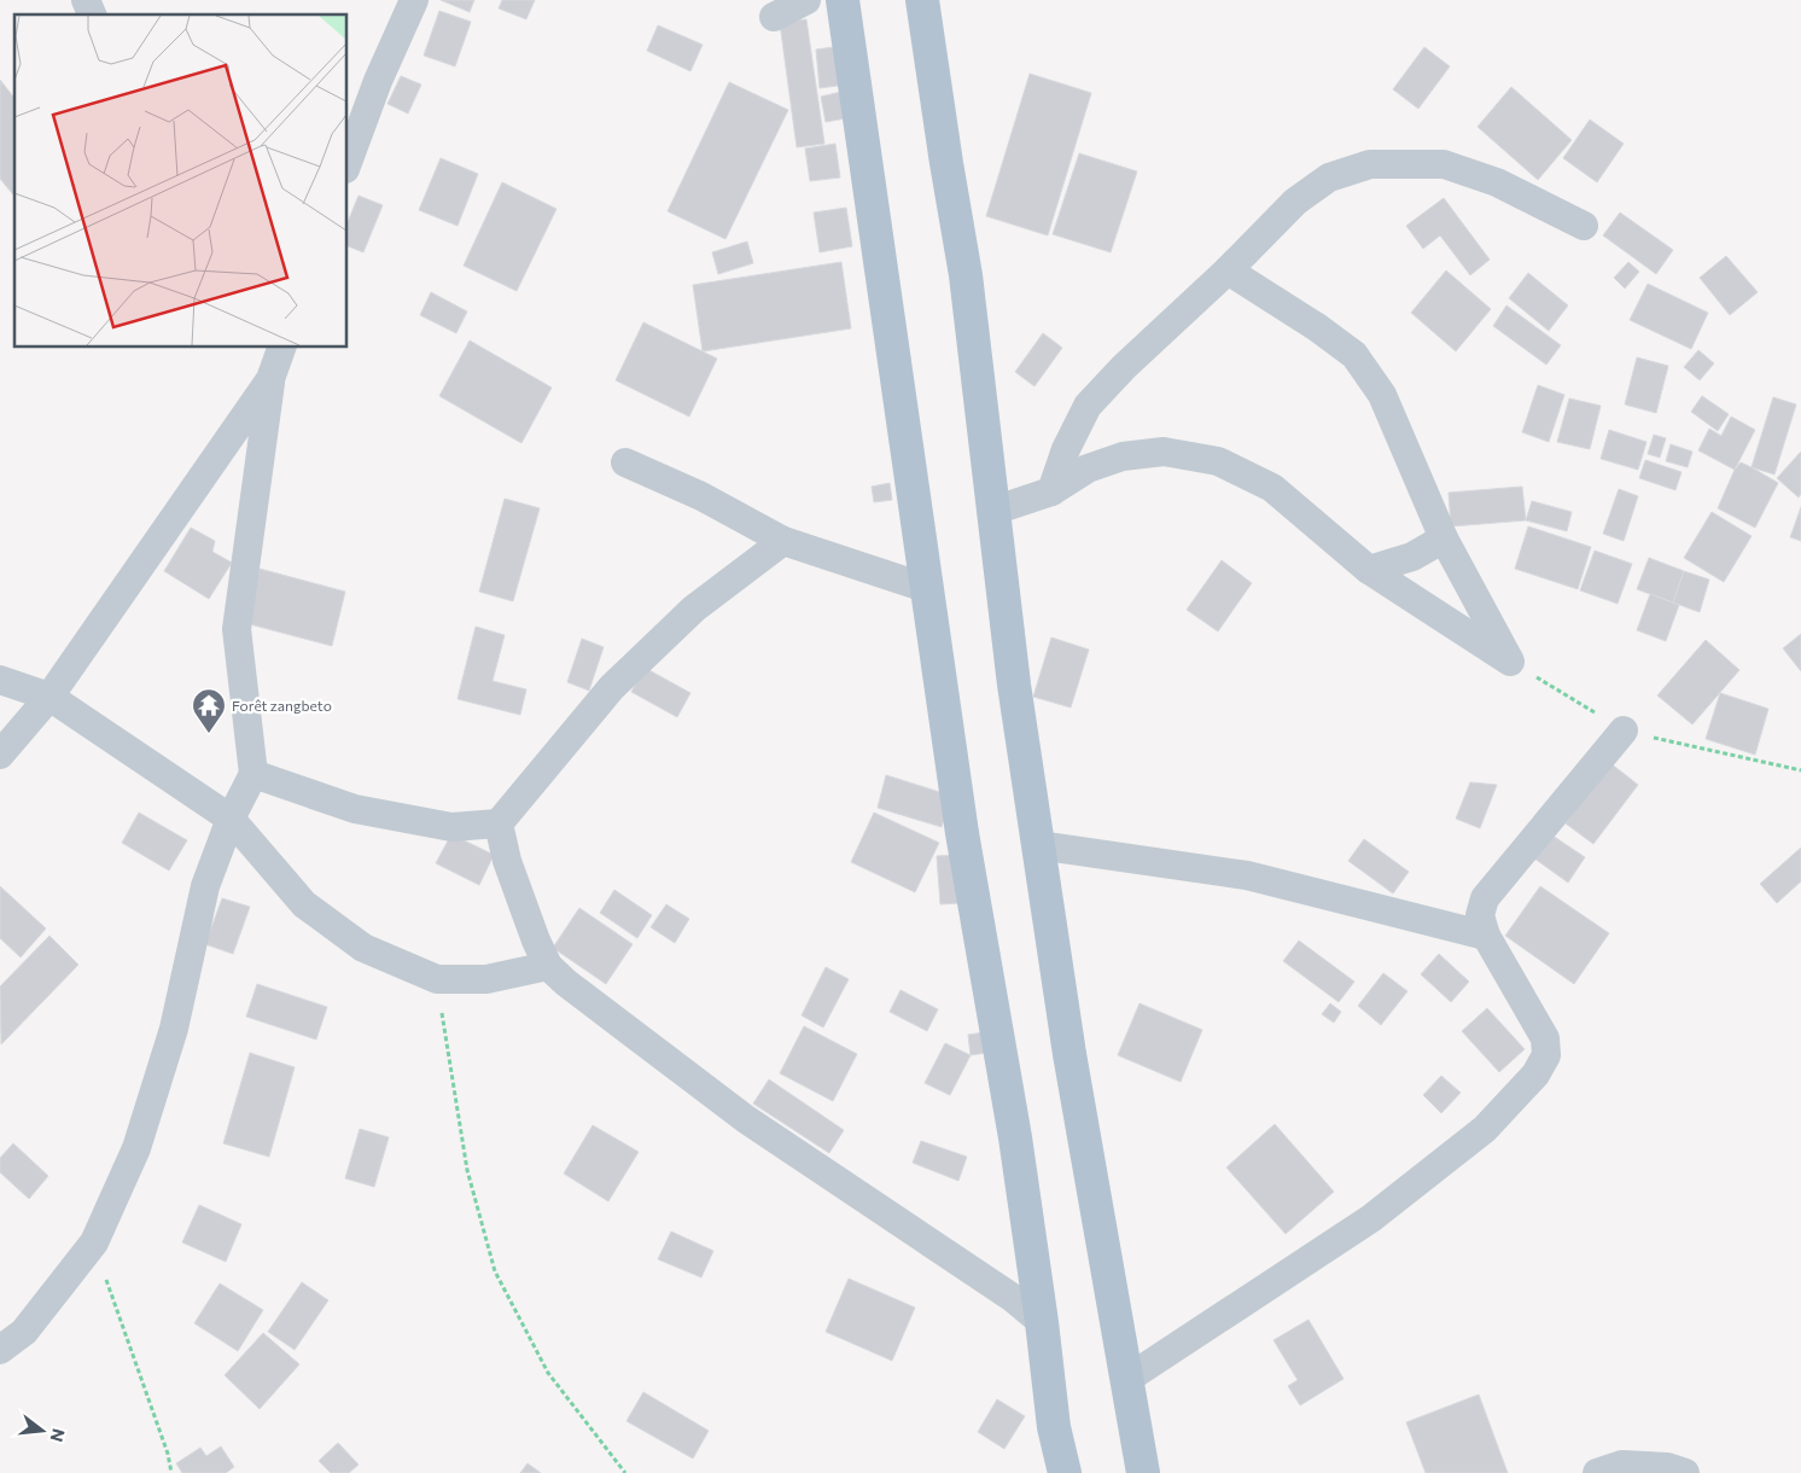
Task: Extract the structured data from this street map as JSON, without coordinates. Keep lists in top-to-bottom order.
{
  "places": {
    "temple": ["Forêt zangbeto"]
  },
  "north": "right"
}
